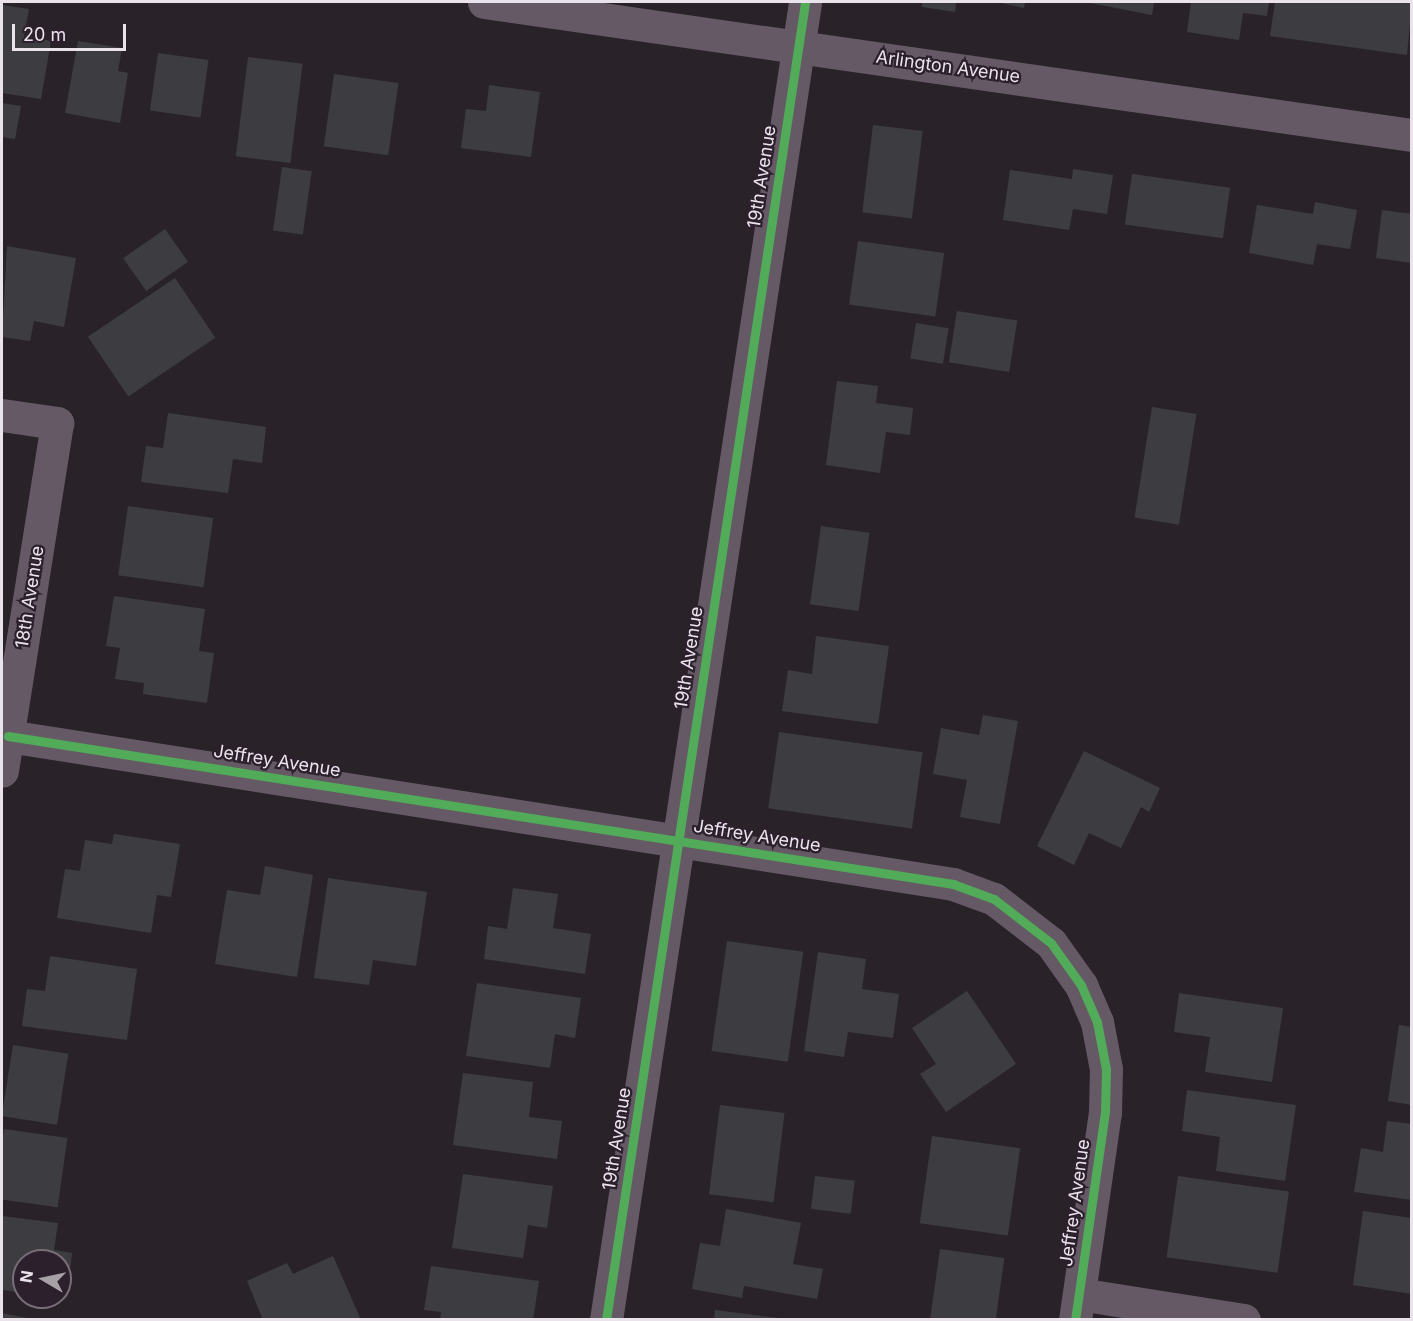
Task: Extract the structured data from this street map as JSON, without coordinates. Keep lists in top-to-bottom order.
{
  "streets": {
    "street": [
      "Arlington Avenue",
      "19th Avenue",
      "18th Avenue",
      "Jeffrey Avenue"
    ]
  },
  "crossings": [
    ["Arlington Avenue", "19th Avenue"],
    ["19th Avenue", "Jeffrey Avenue"],
    ["18th Avenue", "Jeffrey Avenue"]
  ],
  "scale_bar": "20 m",
  "north": "left"
}
